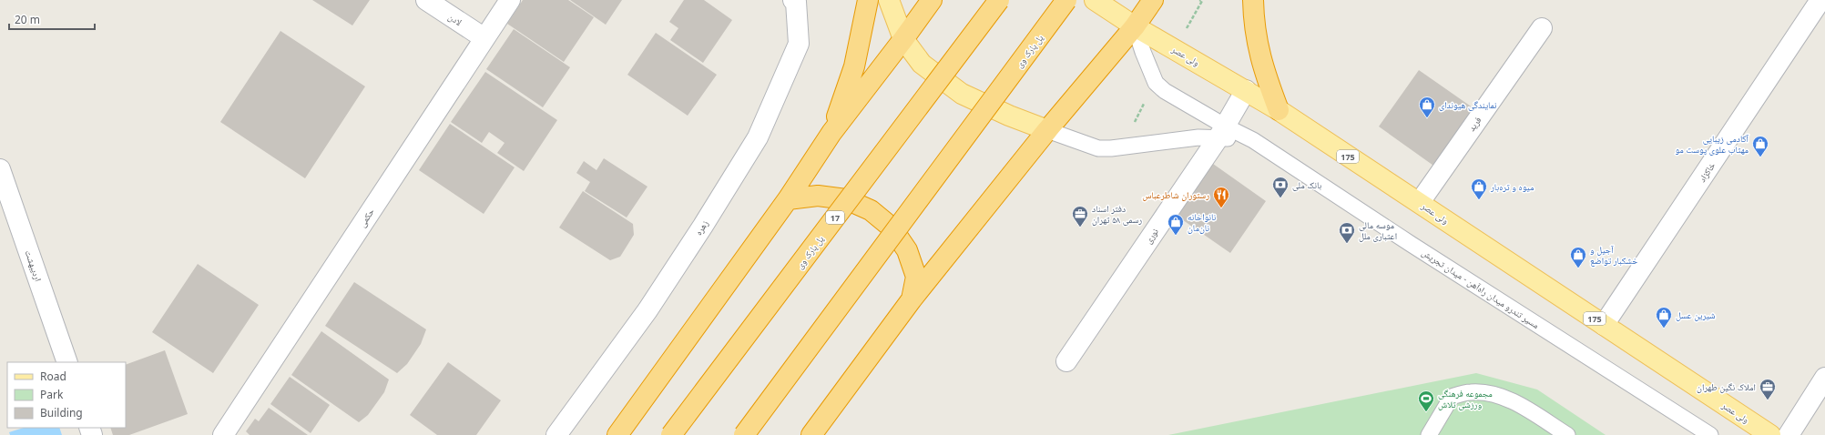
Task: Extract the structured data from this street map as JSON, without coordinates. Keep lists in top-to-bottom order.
{
  "streets": {
    "highway": ["پل پارک وی", "17"],
    "main road": ["ولی عصر", "175"],
    "street": [
      "لادن",
      "فرید",
      "خاکزاد",
      "حکمی",
      "زهره",
      "نوری",
      "اردیبهشت"
    ],
    "lane": ["مسیر تندرو میدان راه‌آهن - میدان تجریش"]
  },
  "crossings": [
    ["لادن", "حکمی"],
    ["ولی عصر", "فرید"],
    ["ولی عصر", "خاکزاد"],
    ["ولی عصر", "نوری"],
    ["ولی عصر", "مسیر تندرو میدان راه‌آهن - میدان تجریش"],
    ["نوری", "مسیر تندرو میدان راه‌آهن - میدان تجریش"]
  ],
  "places": {
    "shop": [
      "نمایندگی هیوندای",
      "آکادمی زیبایی مهتاب علوی پوست مو",
      "میوه و تره‌بار",
      "نانواخانه نان‌مان",
      "آجیل و خشکبار تواضع",
      "شیرین عسل"
    ],
    "bank": ["بانک ملی", "موسه مالی اعتباری ملل"],
    "restaurant": ["رستوران شاطرعباس"],
    "office": ["دفتر اسناد رسمی ۵۸ تهران", "املاک نگین طهران"],
    "sports": ["مجموعه فرهنگی ورزشی تلاش"]
  },
  "legend": ["Road", "Park", "Building"],
  "scale_bar": "20 m"
}
